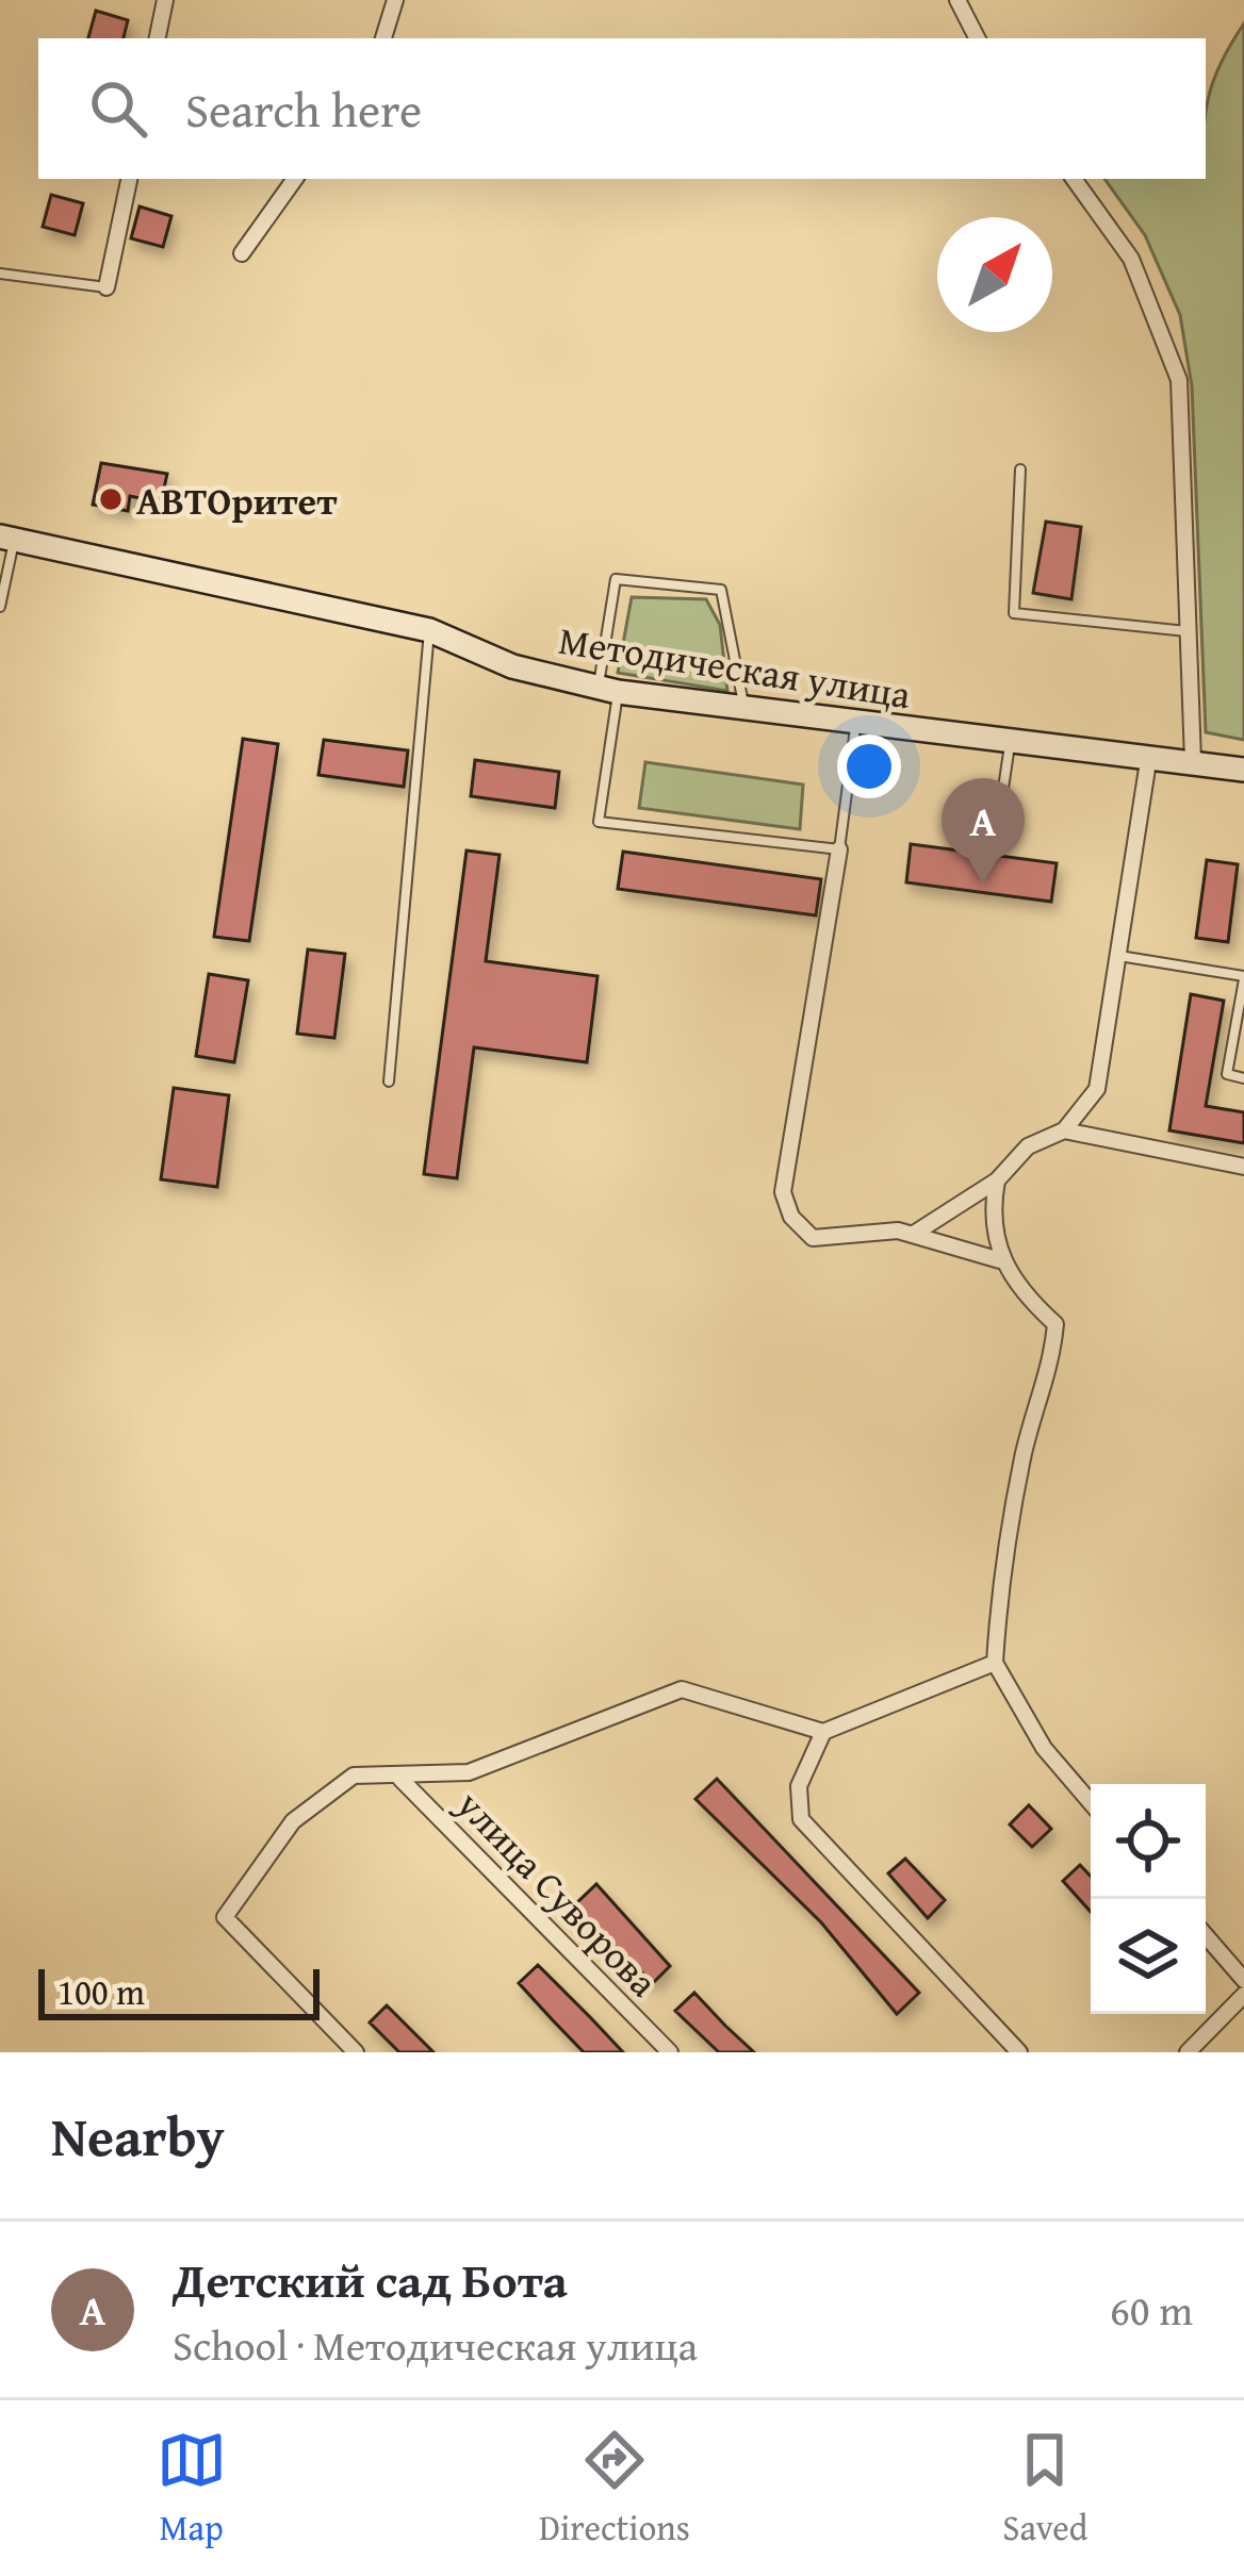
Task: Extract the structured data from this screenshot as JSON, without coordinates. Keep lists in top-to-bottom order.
{
  "streets": {
    "main road": ["Методическая улица"],
    "street": ["улица Суворова"]
  },
  "places": ["АВТОритет"],
  "scale_bar": "100 m",
  "north": "top right",
  "page": {
    "search": "Search here",
    "pins": "A",
    "scale": "100 m",
    "heading": "Nearby",
    "list": [
      {
        "mark": "A",
        "name": "Детский сад Бота",
        "note": "School · Методическая улица",
        "value": "60 m"
      }
    ],
    "nav": ["Map", "Directions", "Saved"]
  }
}
